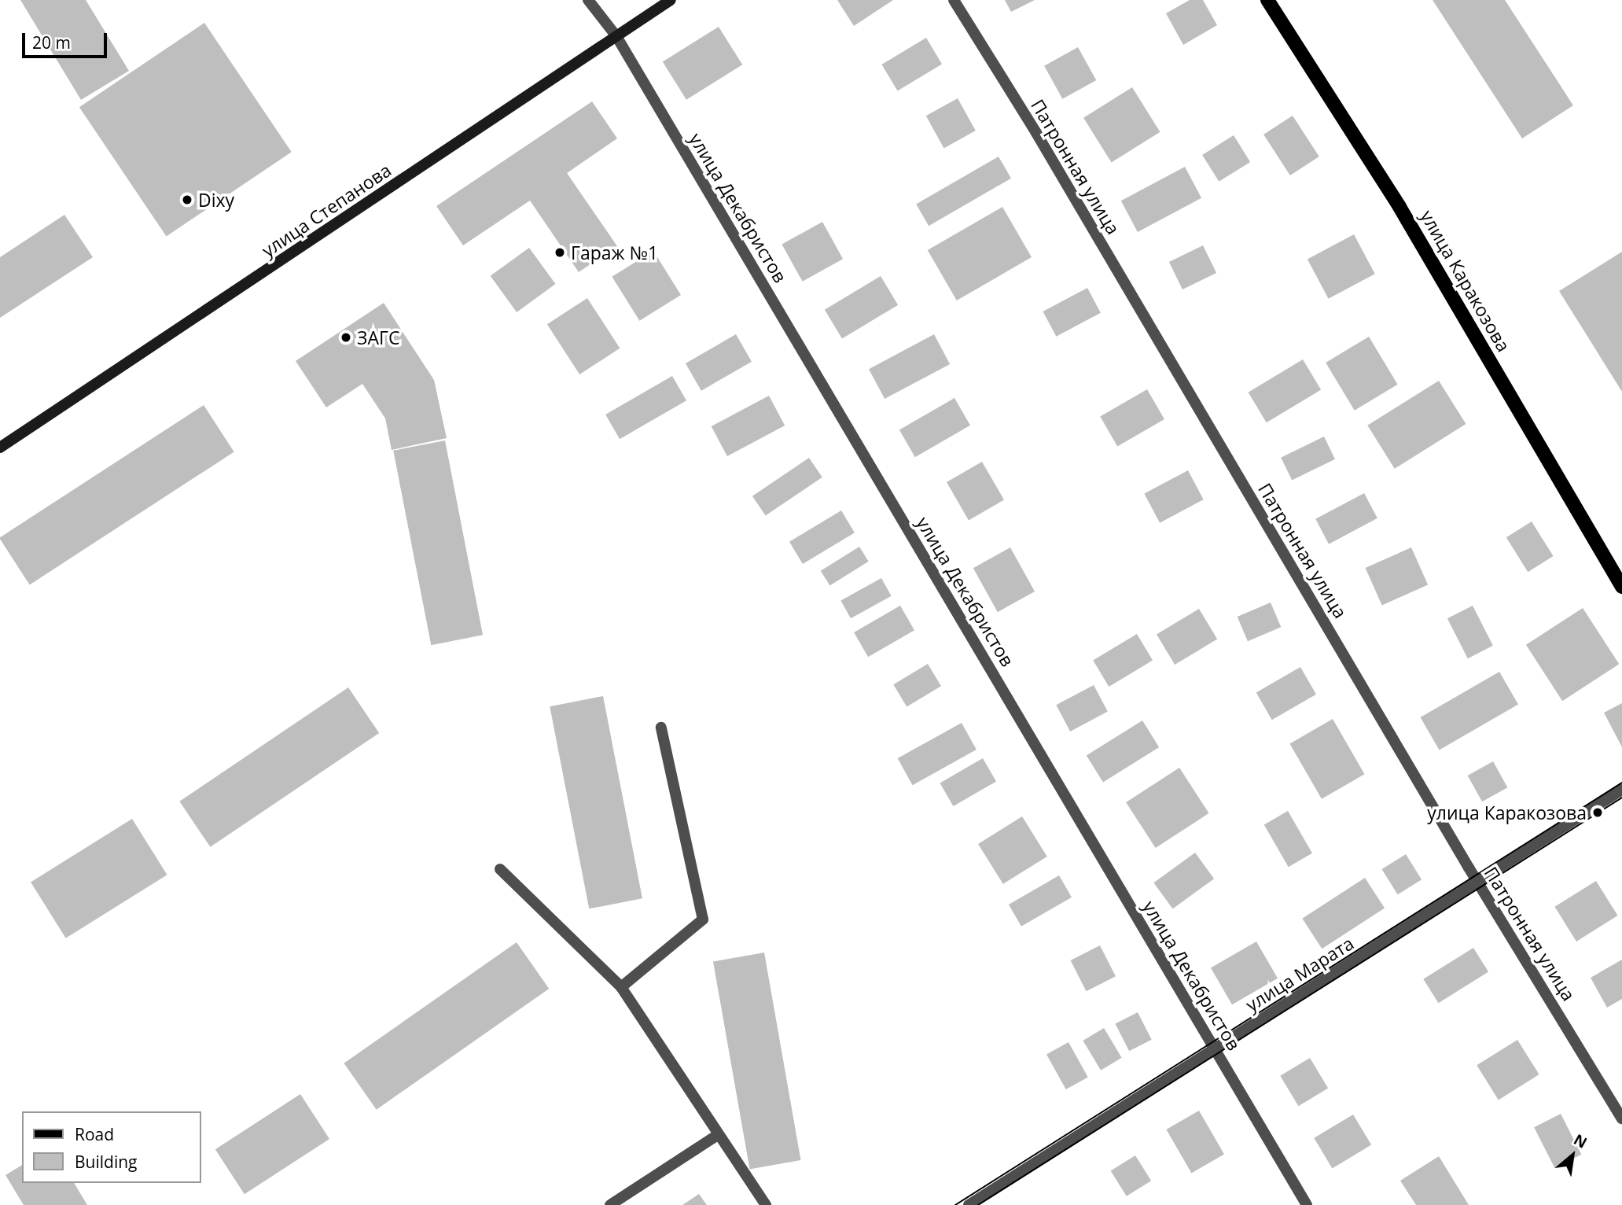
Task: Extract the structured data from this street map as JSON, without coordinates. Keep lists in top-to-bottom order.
{
  "streets": {
    "main road": ["улица Каракозова"],
    "street": [
      "Патронная улица",
      "улица Декабристов",
      "улица Степанова",
      "улица Марата"
    ]
  },
  "crossings": [
    ["Патронная улица", "улица Марата"],
    ["улица Декабристов", "улица Степанова"],
    ["улица Декабристов", "улица Марата"]
  ],
  "places": [
    "Dixy",
    "Гараж №1",
    "ЗАГС",
    "улица Каракозова"
  ],
  "legend": ["Road", "Building"],
  "scale_bar": "20 m",
  "north": "top right"
}
